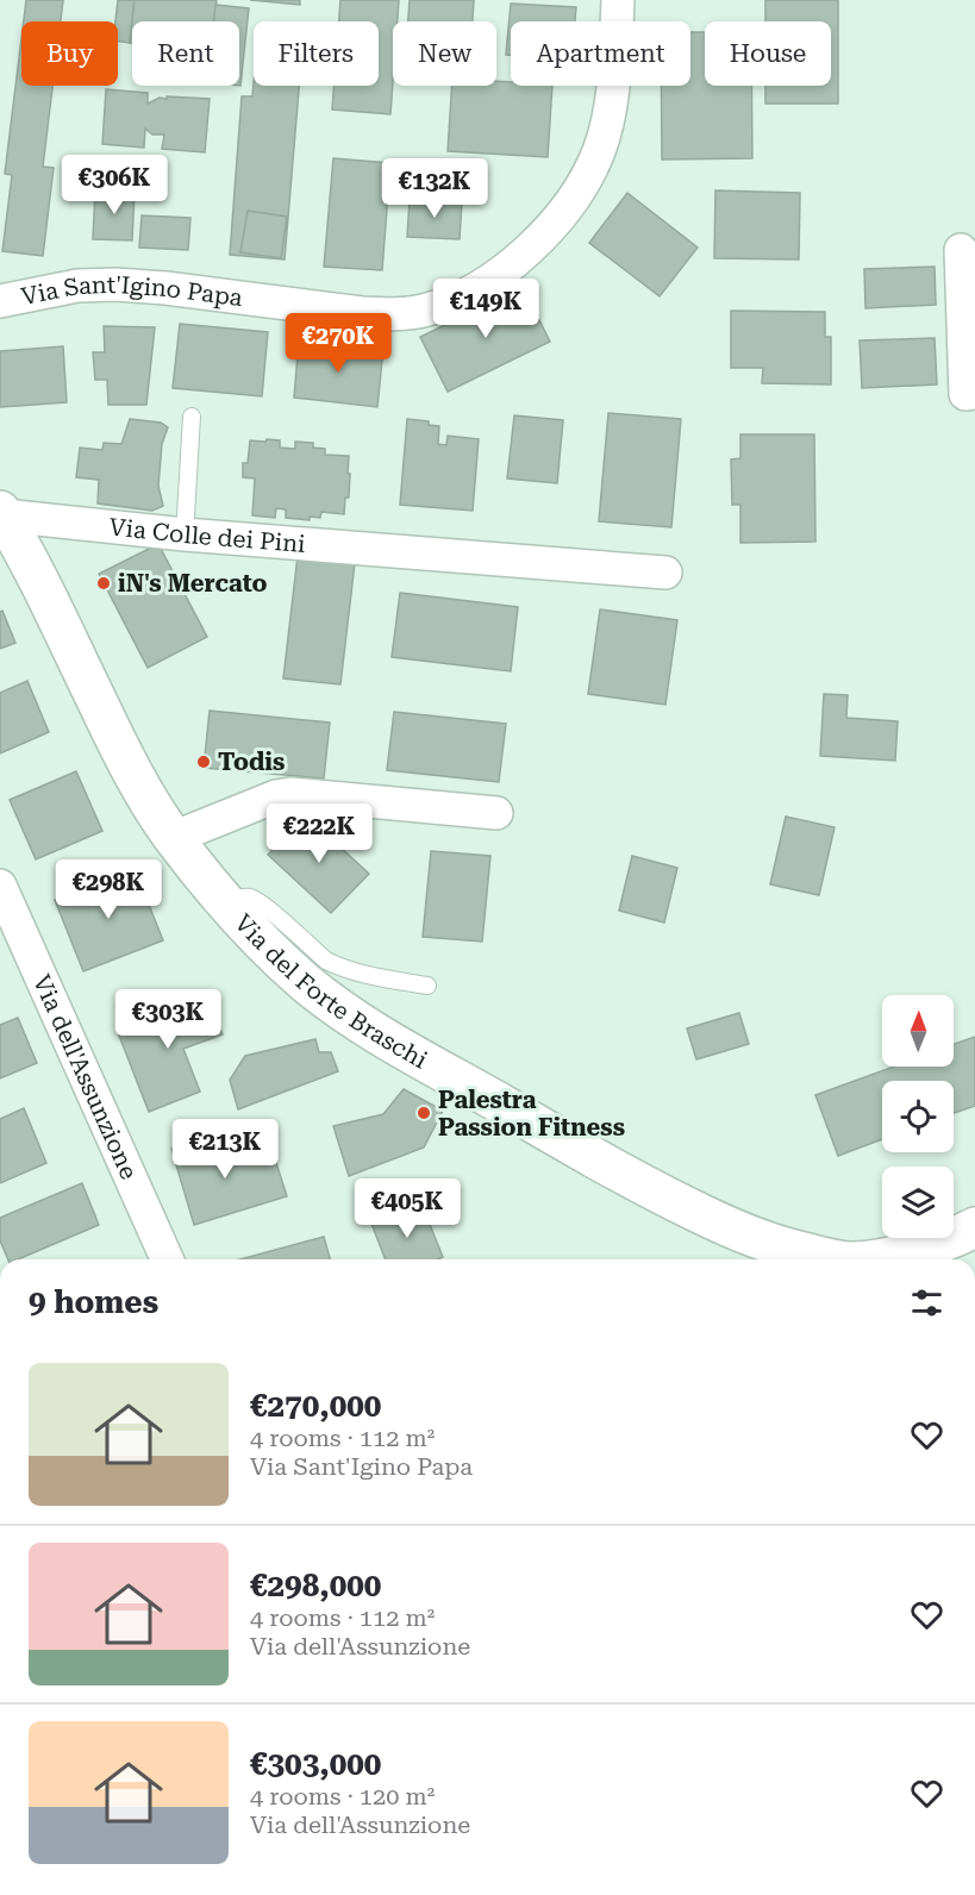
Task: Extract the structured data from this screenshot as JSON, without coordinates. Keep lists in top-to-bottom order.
{
  "streets": {
    "street": [
      "Via Sant'Igino Papa",
      "Via Colle dei Pini",
      "Via del Forte Braschi",
      "Via dell'Assunzione"
    ]
  },
  "crossings": [
    ["Via Colle dei Pini", "Via del Forte Braschi"]
  ],
  "places": ["iN's Mercato", "Todis", "Palestra Passion Fitness"],
  "north": "top",
  "page": {
    "chip": [
      "Buy",
      "Rent",
      "Filters",
      "New",
      "Apartment",
      "House"
    ],
    "price": [
      "€306K",
      "€132K",
      "€149K",
      "€270K",
      "€222K",
      "€298K",
      "€303K",
      "€213K",
      "€405K"
    ],
    "heading": "9 homes",
    "list": [
      {
        "name": "€270,000",
        "note": "4 rooms · 112 m² · Via Sant'Igino Papa"
      },
      {
        "name": "€298,000",
        "note": "4 rooms · 112 m² · Via dell'Assunzione"
      },
      {
        "name": "€303,000",
        "note": "4 rooms · 120 m² · Via dell'Assunzione"
      }
    ]
  }
}
